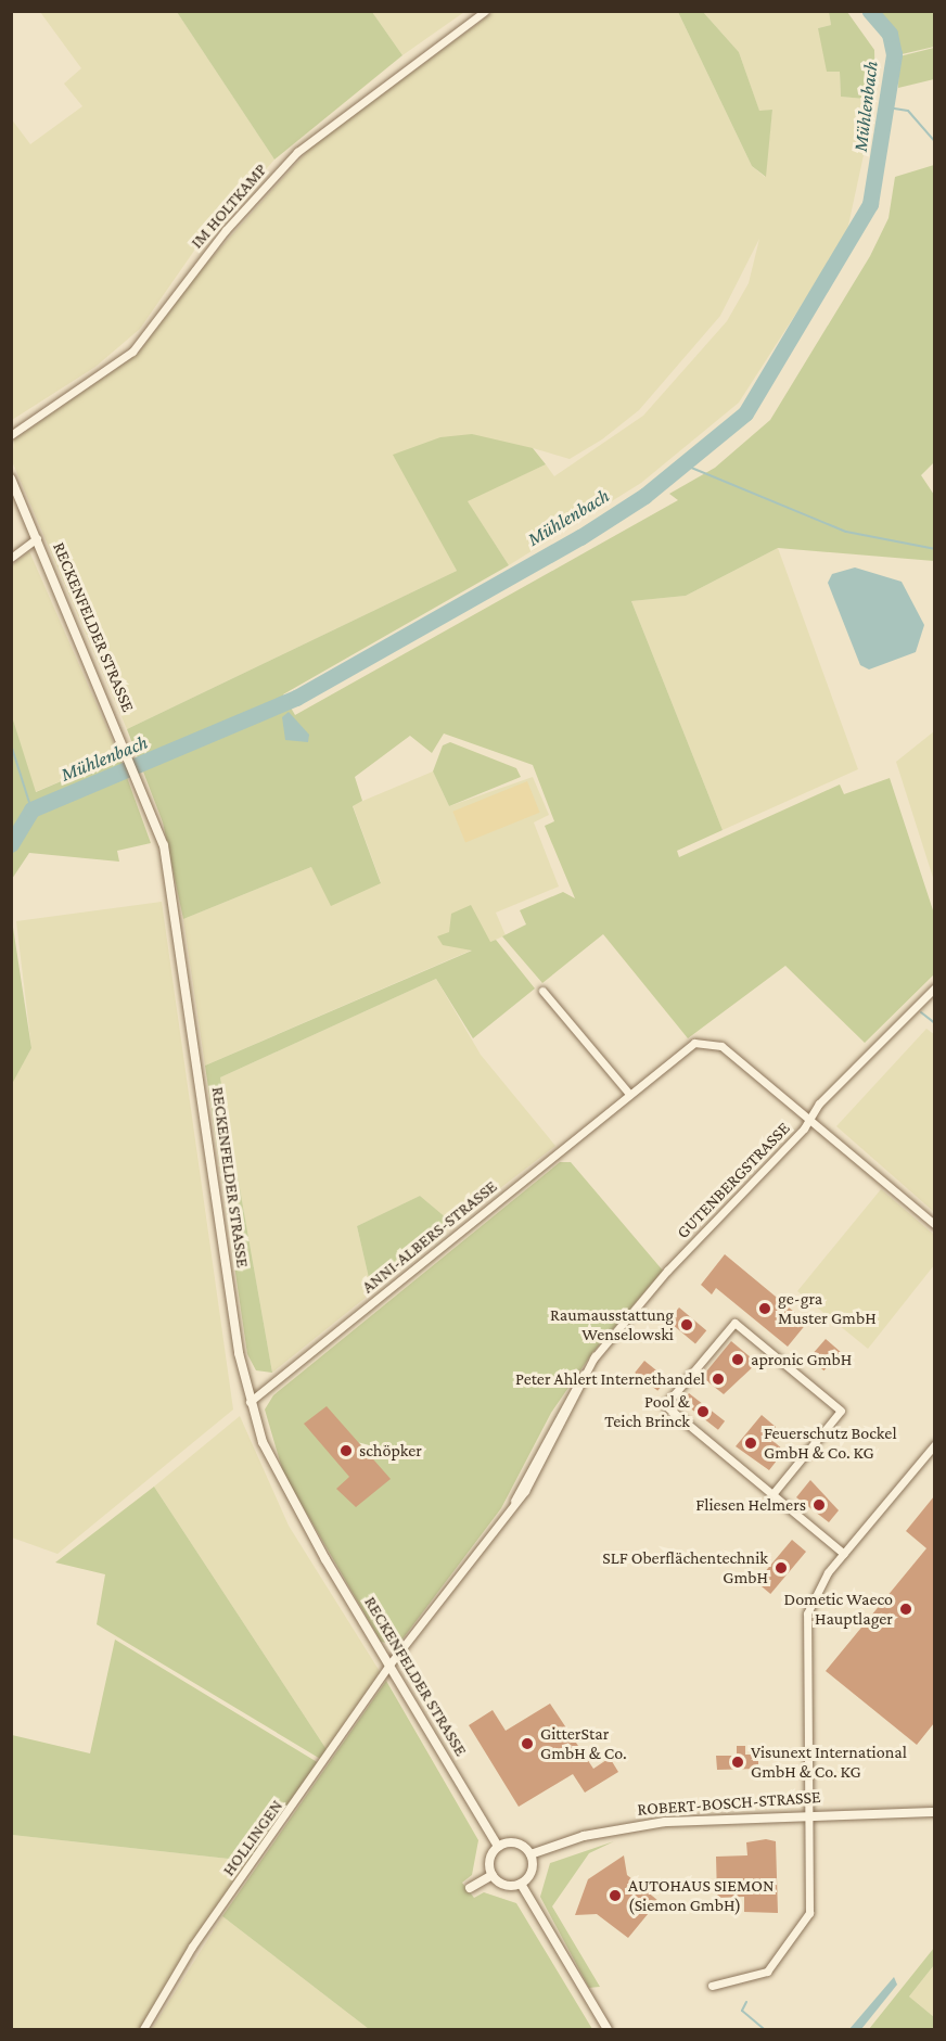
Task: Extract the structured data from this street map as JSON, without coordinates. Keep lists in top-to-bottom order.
{
  "streets": {
    "street": [
      "IM HOLTKAMP",
      "RECKENFELDER STRASSE",
      "GUTENBERGSTRASSE",
      "ANNI-ALBERS-STRASSE",
      "ROBERT-BOSCH-STRASSE",
      "HOLLINGEN"
    ]
  },
  "crossings": [
    ["RECKENFELDER STRASSE", "GUTENBERGSTRASSE"],
    ["RECKENFELDER STRASSE", "ANNI-ALBERS-STRASSE"],
    ["RECKENFELDER STRASSE", "ROBERT-BOSCH-STRASSE"],
    ["RECKENFELDER STRASSE", "HOLLINGEN"],
    ["GUTENBERGSTRASSE", "ANNI-ALBERS-STRASSE"],
    ["GUTENBERGSTRASSE", "HOLLINGEN"]
  ],
  "water": ["Mühlenbach"],
  "places": [
    "ge-gra Muster GmbH",
    "Raumausstattung Wenselowski",
    "apronic GmbH",
    "Peter Ahlert Internethandel",
    "Pool & Teich Brinck",
    "Feuerschutz Bockel GmbH & Co. KG",
    "schöpker",
    "Fliesen Helmers",
    "SLF Oberflächentechnik GmbH",
    "Dometic Waeco Hauptlager",
    "GitterStar GmbH & Co.",
    "Visunext International GmbH & Co. KG",
    "AUTOHAUS SIEMON (Siemon GmbH)"
  ]
}
